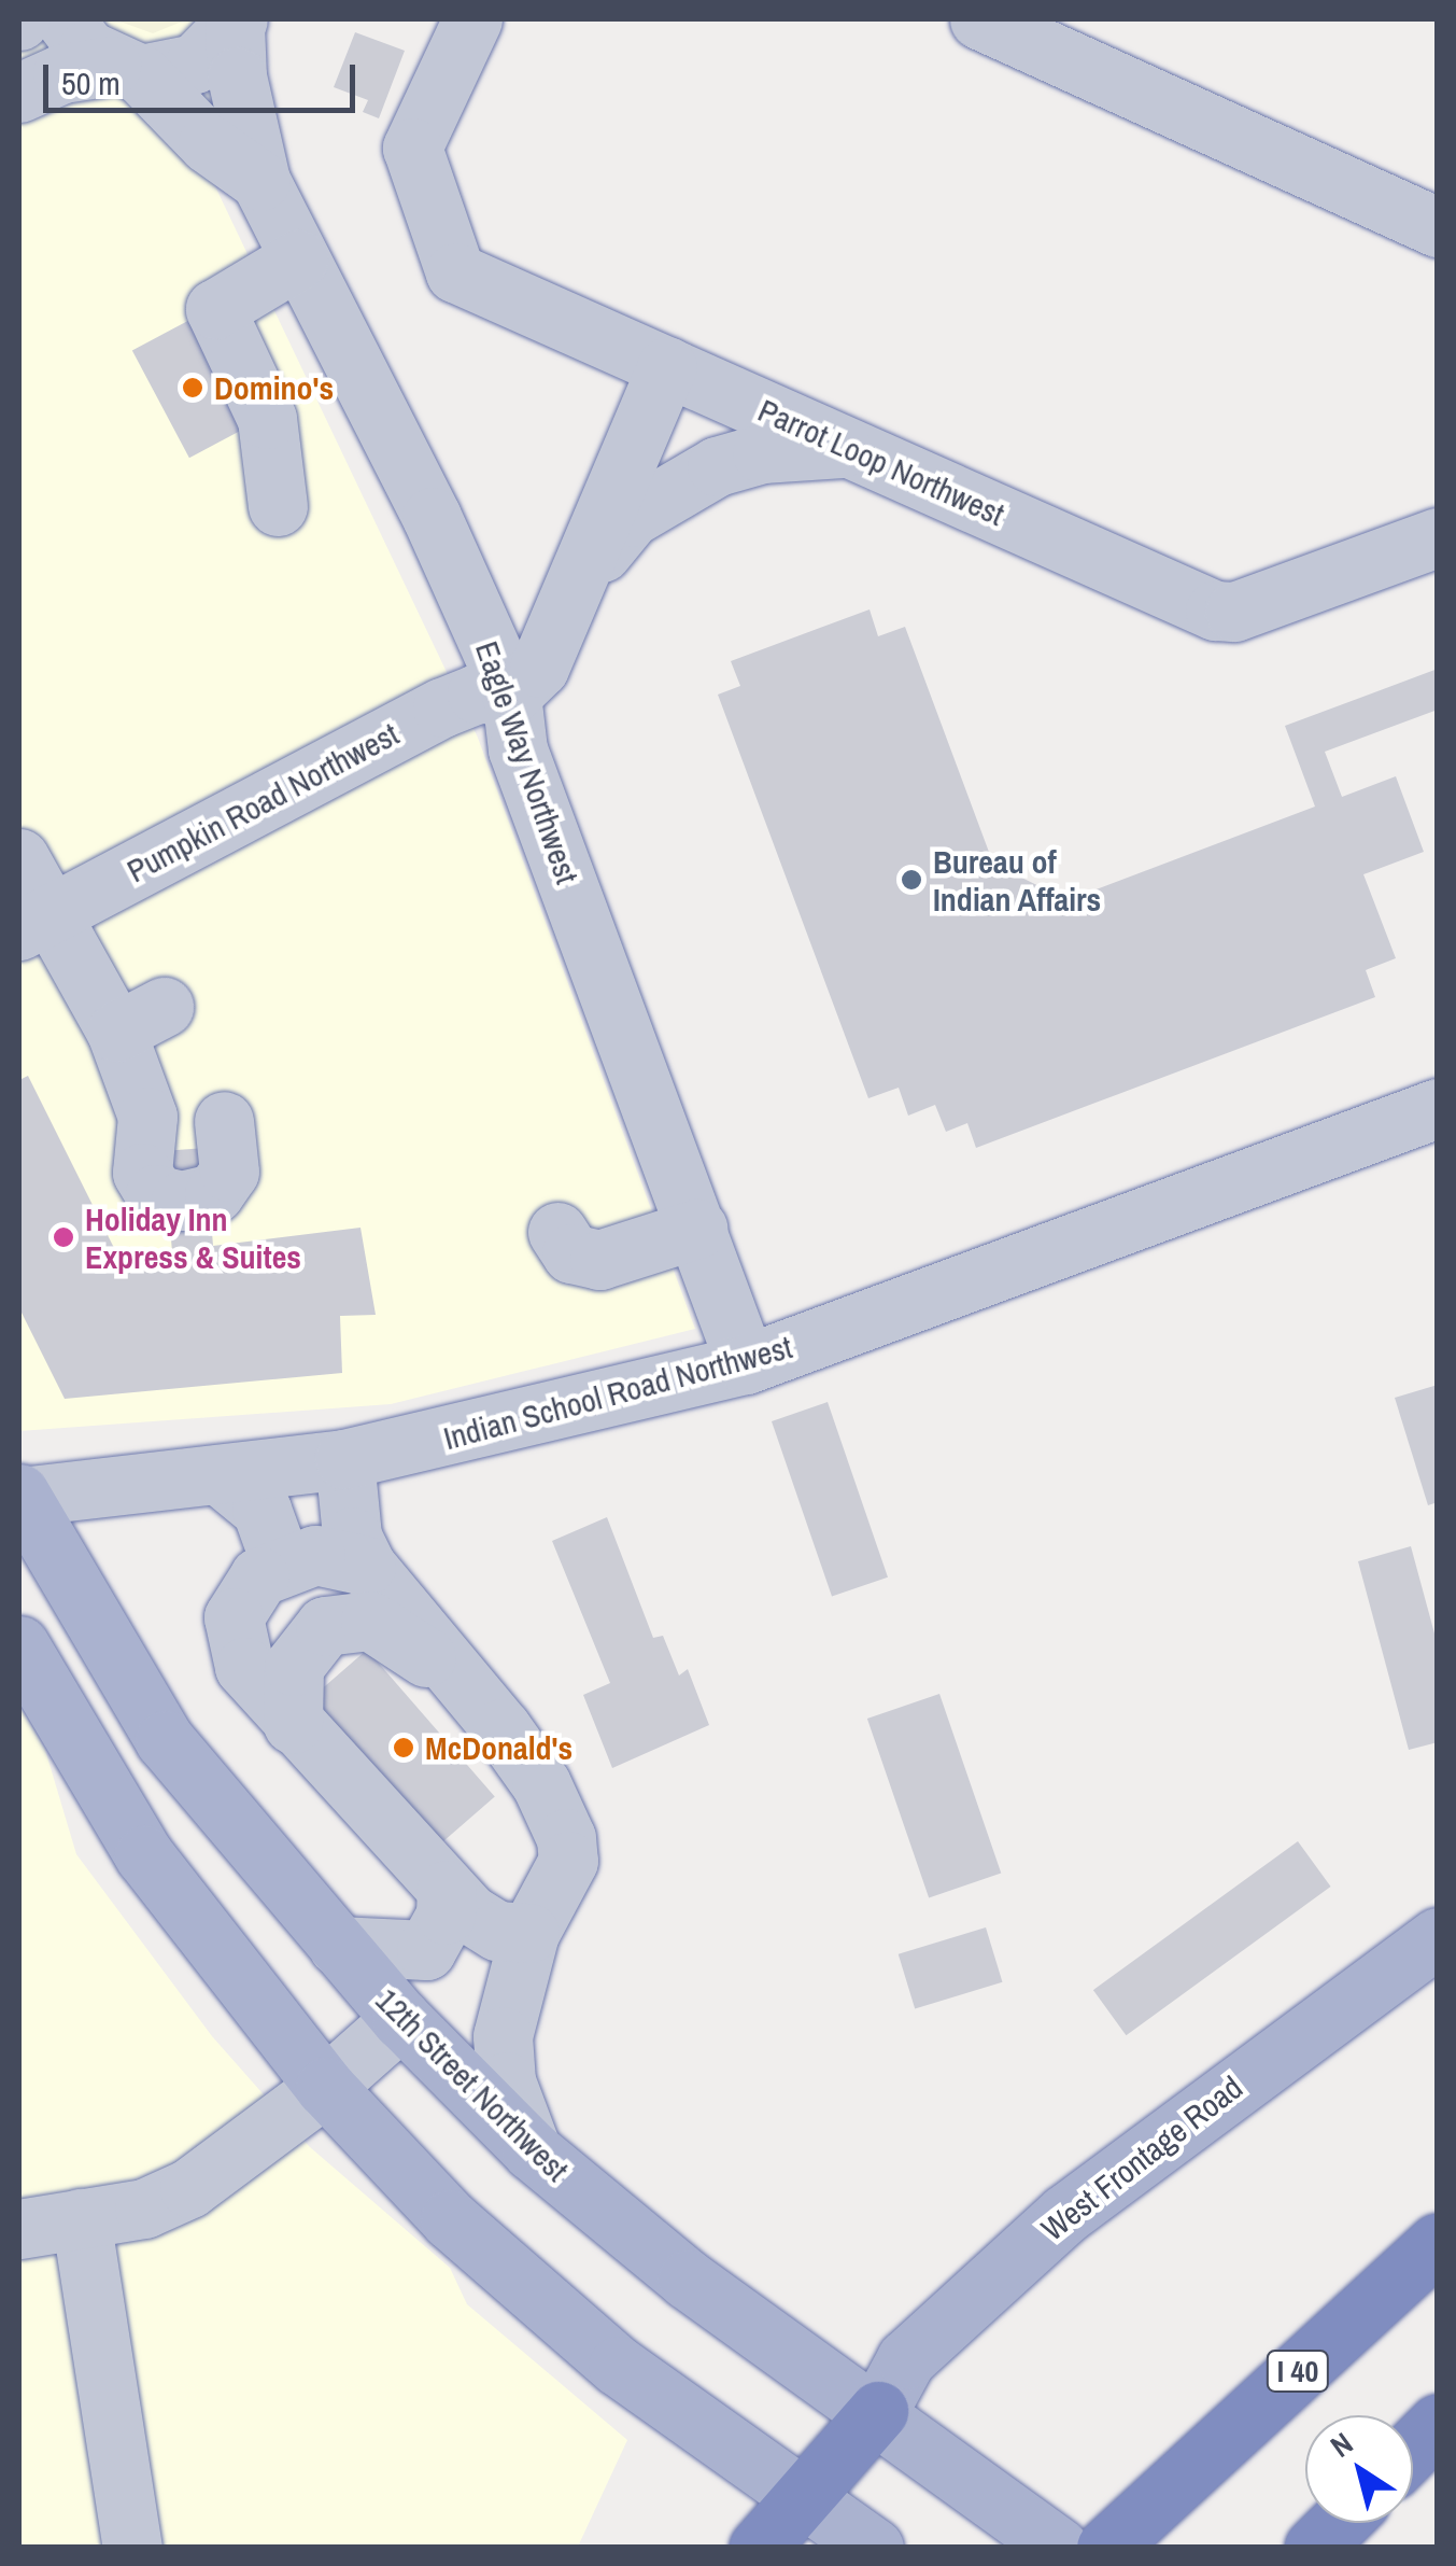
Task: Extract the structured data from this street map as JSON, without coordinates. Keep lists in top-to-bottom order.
{
  "streets": {
    "highway": ["I 40"],
    "main road": ["12th Street Northwest", "West Frontage Road"],
    "street": [
      "Parrot Loop Northwest",
      "Eagle Way Northwest",
      "Pumpkin Road Northwest",
      "Indian School Road Northwest"
    ]
  },
  "crossings": [
    ["Eagle Way Northwest", "Pumpkin Road Northwest"],
    ["Eagle Way Northwest", "Indian School Road Northwest"],
    ["Indian School Road Northwest", "12th Street Northwest"],
    ["12th Street Northwest", "West Frontage Road"]
  ],
  "places": [
    "Domino's",
    "Bureau of Indian Affairs",
    "Holiday Inn Express & Suites",
    "McDonald's"
  ],
  "scale_bar": "50 m",
  "north": "top left"
}
